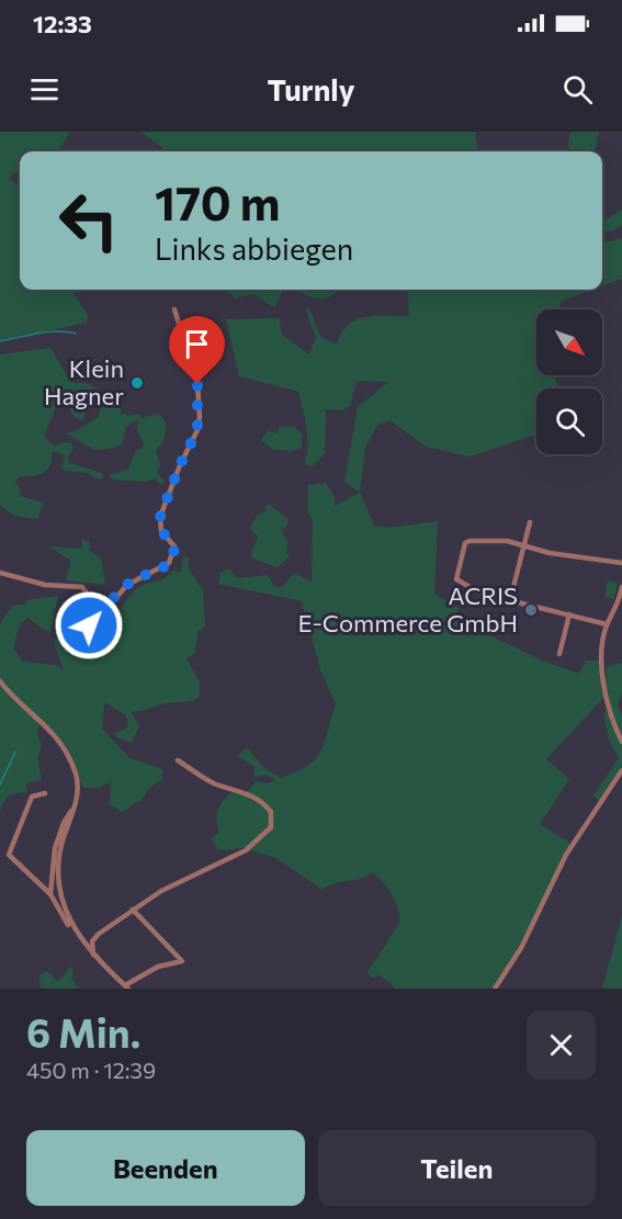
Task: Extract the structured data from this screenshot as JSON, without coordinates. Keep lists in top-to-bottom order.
{
  "places": ["Klein Hagner", "ACRIS E-Commerce GmbH"],
  "north": "bottom right",
  "page": {
    "status": "12:33",
    "header": "Turnly",
    "turn": ["170 m", "Links abbiegen"],
    "heading": ["6 Min.", "450 m · 12:39"],
    "buttons": ["Beenden", "Teilen"]
  }
}
